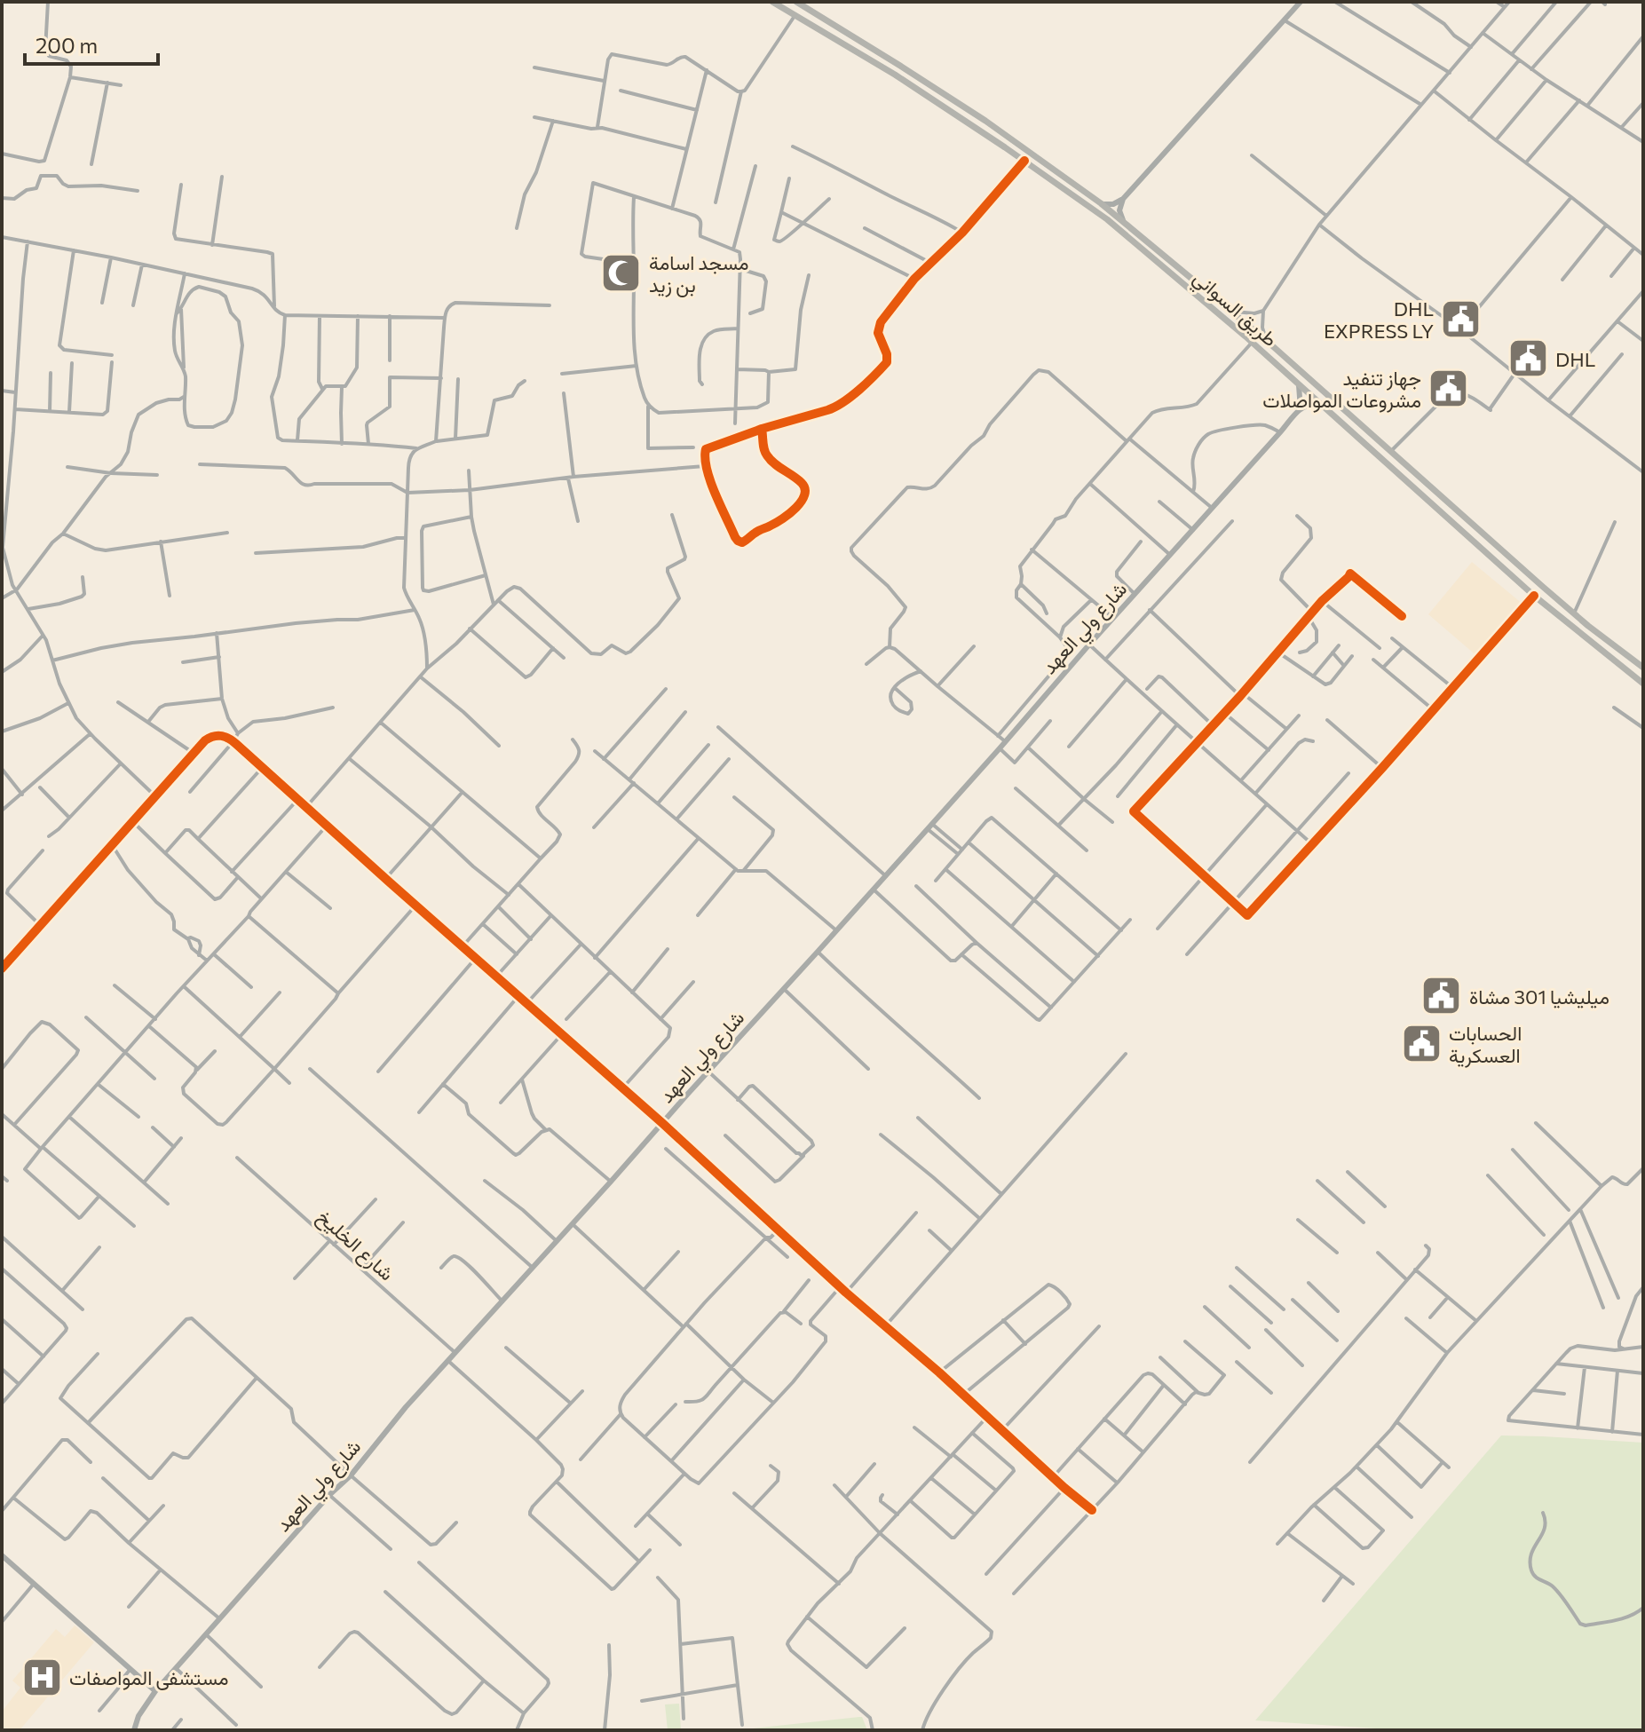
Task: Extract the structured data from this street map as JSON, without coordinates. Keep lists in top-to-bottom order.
{
  "streets": {
    "highway": ["طريق السواني"],
    "main road": ["شارع ولي العهد"],
    "street": ["شارع الخليخ"]
  },
  "crossings": [
    ["شارع ولي العهد", "شارع الخليخ"]
  ],
  "places": {
    "mosque": ["مسجد اسامة بن زيد"],
    "public building": [
      "DHL EXPRESS LY",
      "DHL",
      "جهاز تنفيد مشروعات المواصلات",
      "ميليشيا 301 مشاة",
      "الحسابات العسكرية"
    ],
    "hospital": ["مستشفى المواصفات"]
  },
  "scale_bar": "200 m"
}
